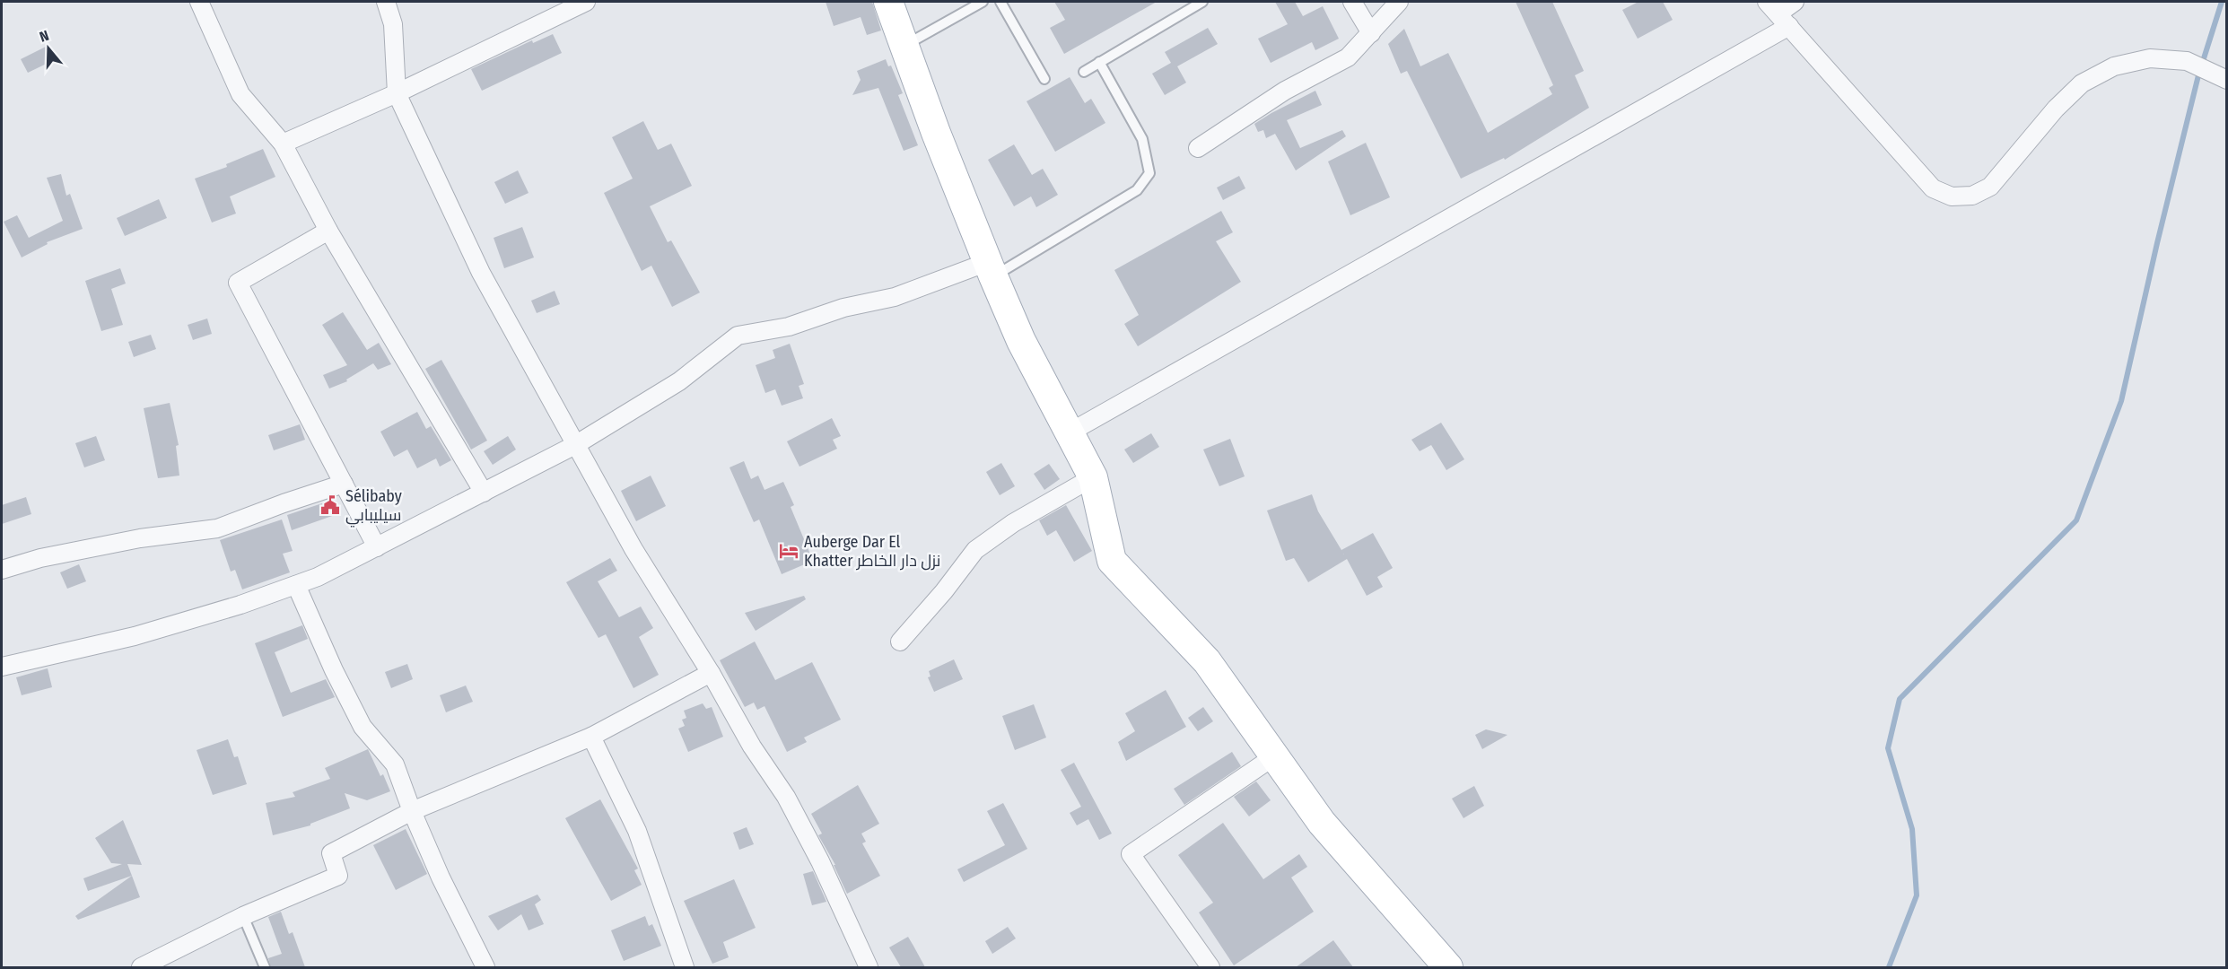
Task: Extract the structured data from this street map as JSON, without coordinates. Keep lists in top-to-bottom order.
{
  "places": {
    "public building": ["Sélibaby سيليبابي"],
    "hotel": ["Auberge Dar El Khatter نزل دار الخاطر"]
  },
  "north": "top"
}
